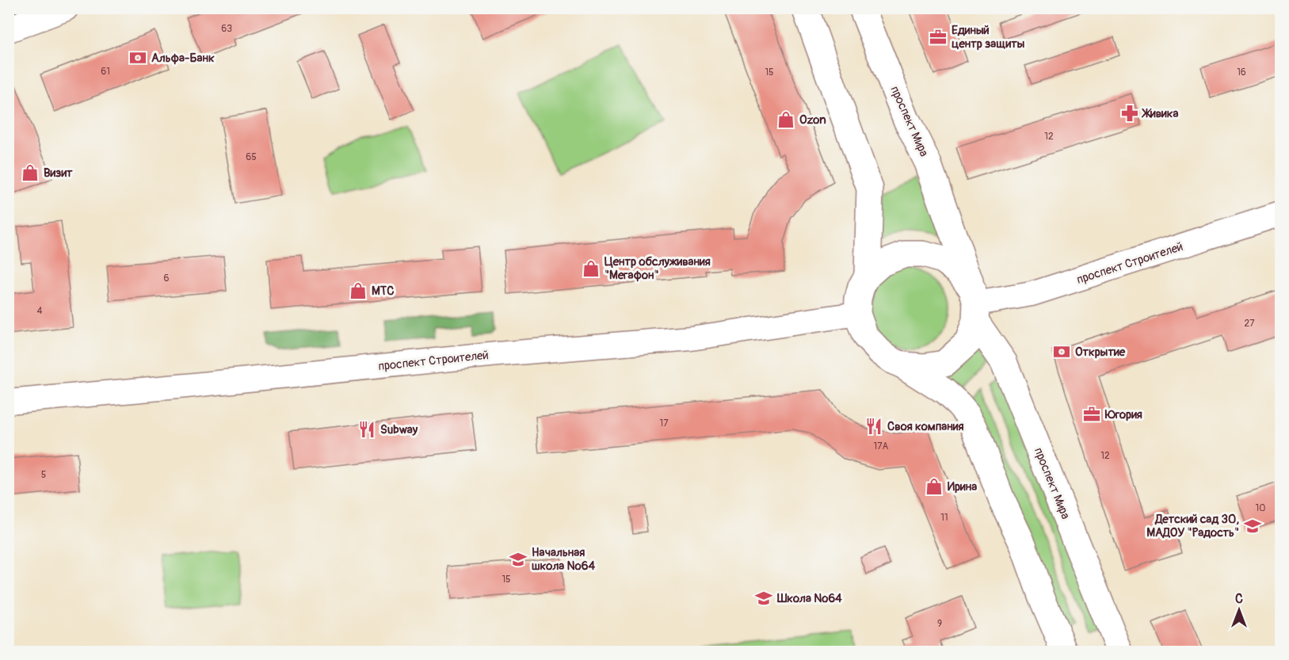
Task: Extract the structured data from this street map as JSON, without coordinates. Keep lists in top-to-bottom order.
{
  "streets": {
    "main road": ["проспект Мира"],
    "street": ["проспект Строителей"]
  },
  "crossings": [
    ["проспект Мира", "проспект Строителей"]
  ],
  "places": {
    "office": ["Единый центр защиты", "Югория"],
    "bank": ["Альфа-Банк", "Открытие"],
    "pharmacy": ["Живика"],
    "shop": [
      "Ozon",
      "Визит",
      "Центр обслуживания \"Мегафон\"",
      "МТС",
      "Ирина"
    ],
    "restaurant": ["Своя компания", "Subway"],
    "school or university": ["Детский сад 30, МАДОУ \"Радость\"", "Начальная школа №64", "Школа №64"]
  },
  "house_numbers": [
    "63",
    "61",
    "15",
    "16",
    "12",
    "65",
    "6",
    "4",
    "27",
    "17",
    "17А",
    "12",
    "5",
    "10",
    "11",
    "15",
    "9"
  ],
  "north": "top"
}
